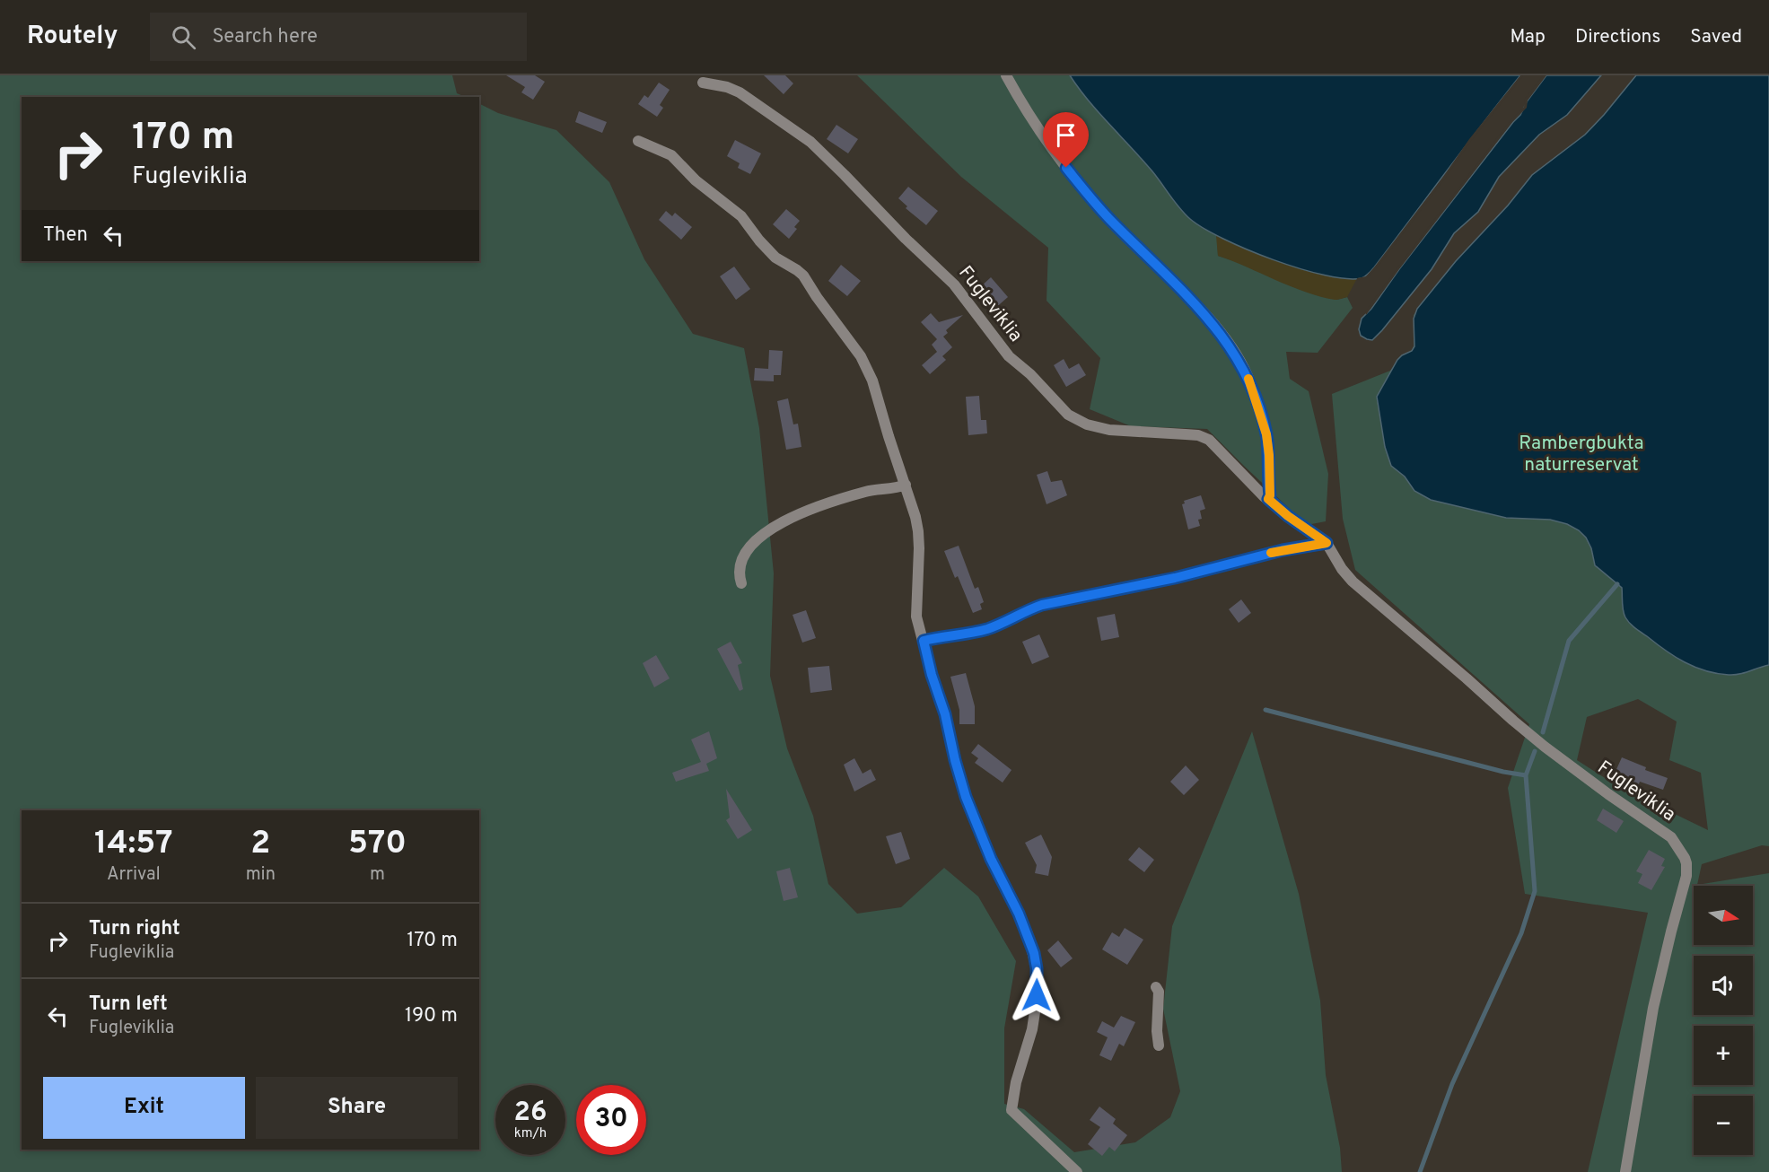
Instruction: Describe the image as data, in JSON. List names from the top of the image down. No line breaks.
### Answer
{"streets":{"street":["Fugleviklia"]},"parks":["Rambergbukta naturreservat"],"north":"right","page":{"header":"Routely","search":"Search here","nav":["Map","Directions","Saved"],"turn":["170 m","Fugleviklia"],"then":"Then","eta":["14:57","Arrival","2","min","570","m"],"map_buttons":["+","−"],"list":[{"name":"Turn right","note":"Fugleviklia","value":"170 m"},{"name":"Turn left","note":"Fugleviklia","value":"190 m"}],"buttons":["Exit","Share"],"speed":"26 km/h","limit":"30"}}
